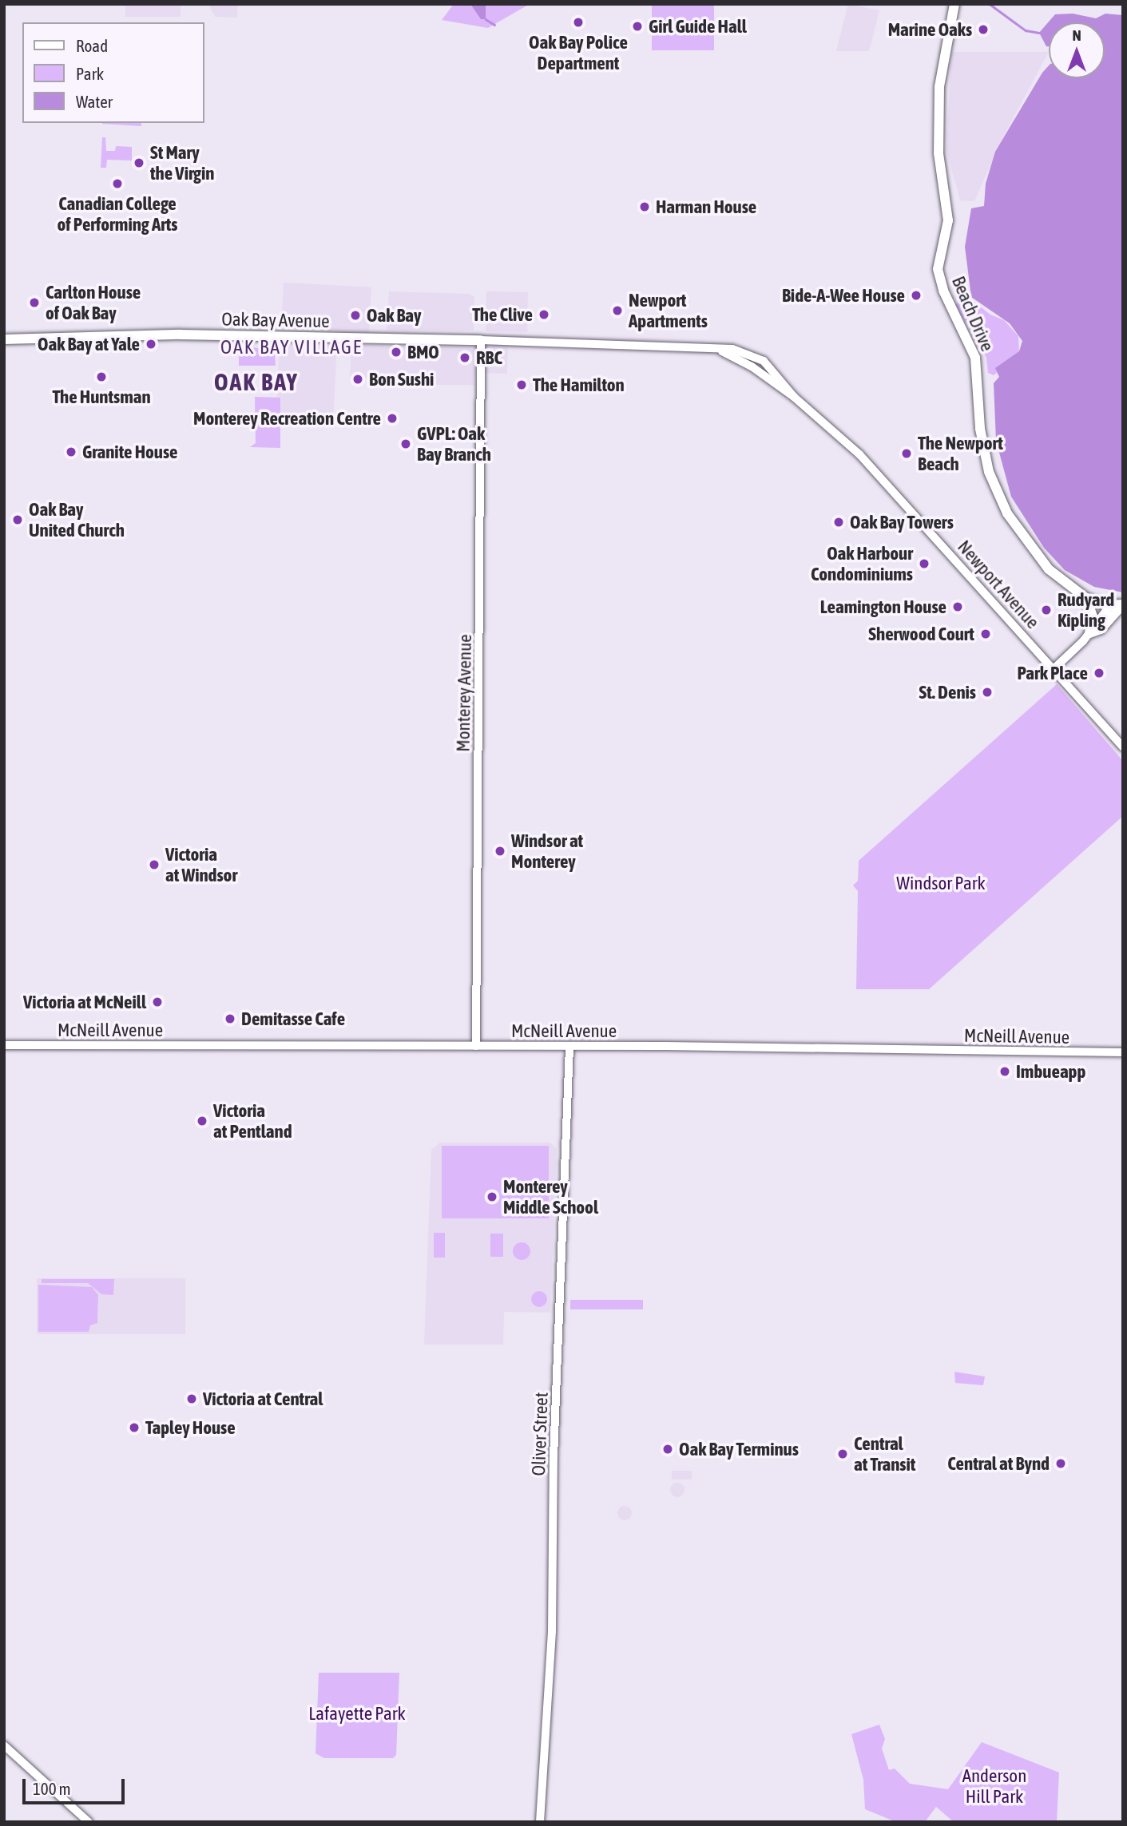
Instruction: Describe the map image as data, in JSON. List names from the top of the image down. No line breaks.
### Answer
{"streets":{"main road":["Beach Drive","Oak Bay Avenue"],"street":["Newport Avenue","Monterey Avenue","McNeill Avenue","Oliver Street"]},"crossings":[["Oak Bay Avenue","Newport Avenue"],["Oak Bay Avenue","Monterey Avenue"],["Monterey Avenue","McNeill Avenue"],["McNeill Avenue","Oliver Street"]],"districts":["OAK BAY VILLAGE","OAK BAY"],"parks":["Windsor Park","Lafayette Park","Anderson Hill Park"],"places":["Oak Bay Police Department","Girl Guide Hall","Marine Oaks","St Mary the Virgin","Canadian College of Performing Arts","Harman House","Bide-A-Wee House","Carlton House of Oak Bay","Newport Apartments","The Clive","Oak Bay","Oak Bay at Yale","BMO","RBC","The Huntsman","Bon Sushi","The Hamilton","Monterey Recreation Centre","GVPL: Oak Bay Branch","Granite House","The Newport Beach","Oak Bay United Church","Oak Bay Towers","Oak Harbour Condominiums","Leamington House","Rudyard Kipling","Sherwood Court","Park Place","St. Denis","Windsor at Monterey","Victoria at Windsor","Victoria at McNeill","Demitasse Cafe","Imbueapp","Victoria at Pentland","Monterey Middle School","Victoria at Central","Tapley House","Oak Bay Terminus","Central at Transit","Central at Bynd"],"legend":["Road","Park","Water"],"scale_bar":"100 m","north":"top"}
